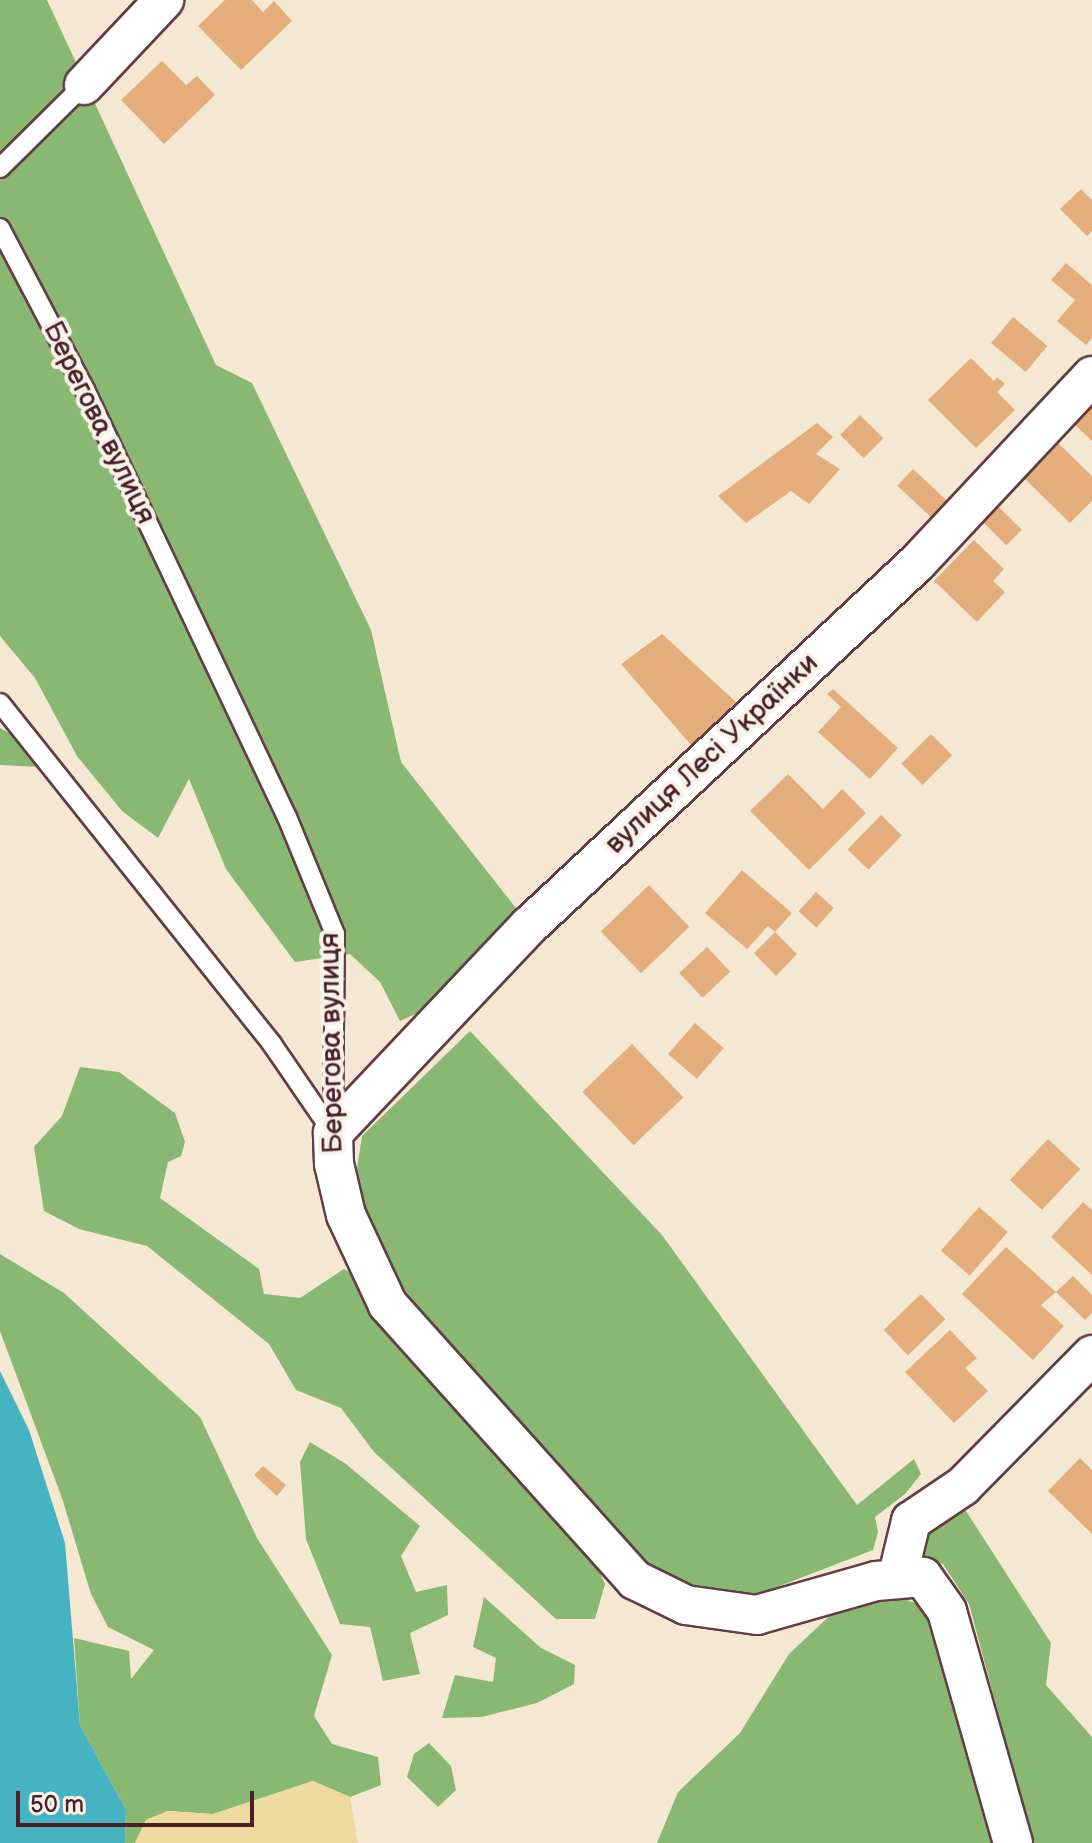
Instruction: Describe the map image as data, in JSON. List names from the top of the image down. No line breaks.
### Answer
{"streets":{"street":["Берегова вулиця","вулиця Лесі Українки"]},"crossings":[["Берегова вулиця","вулиця Лесі Українки"]],"scale_bar":"50 m"}
